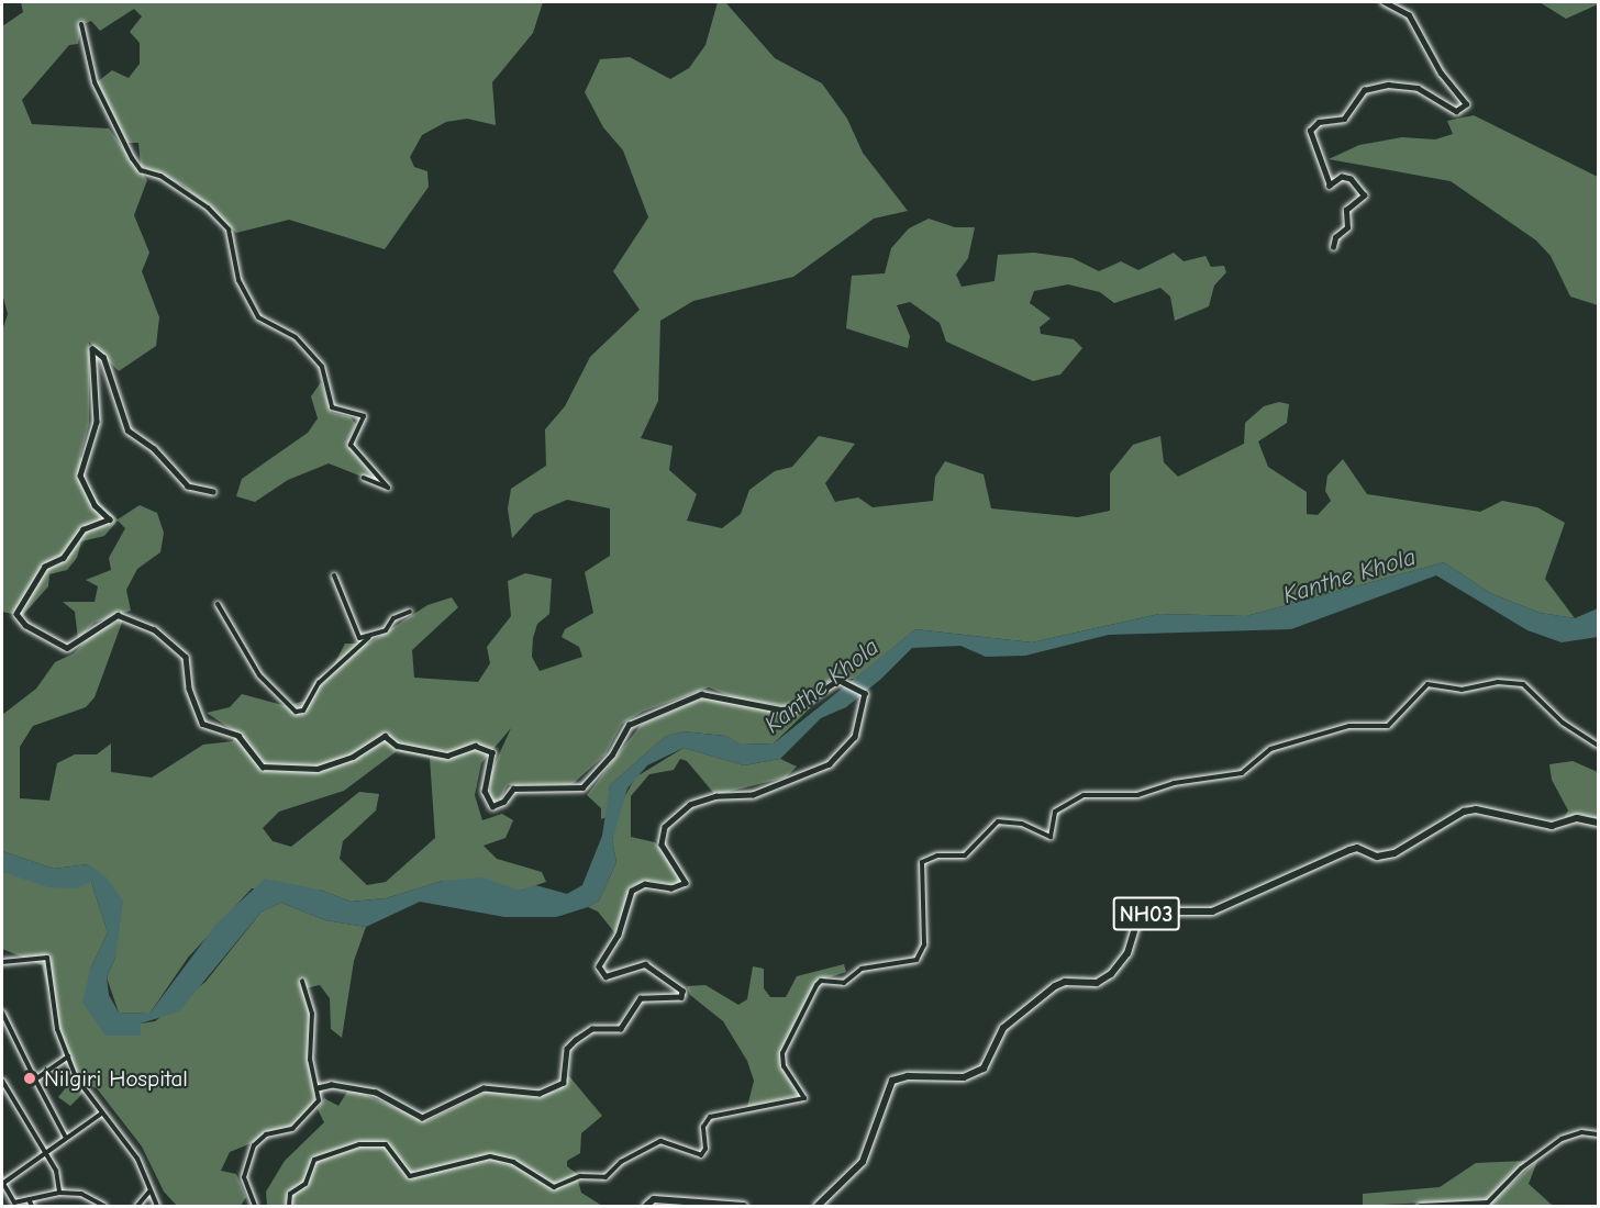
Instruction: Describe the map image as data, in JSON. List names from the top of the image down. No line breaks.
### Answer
{"streets":{"main road":["NH03"]},"water":["Kanthe Khola"],"places":["Nilgiri Hospital"]}
